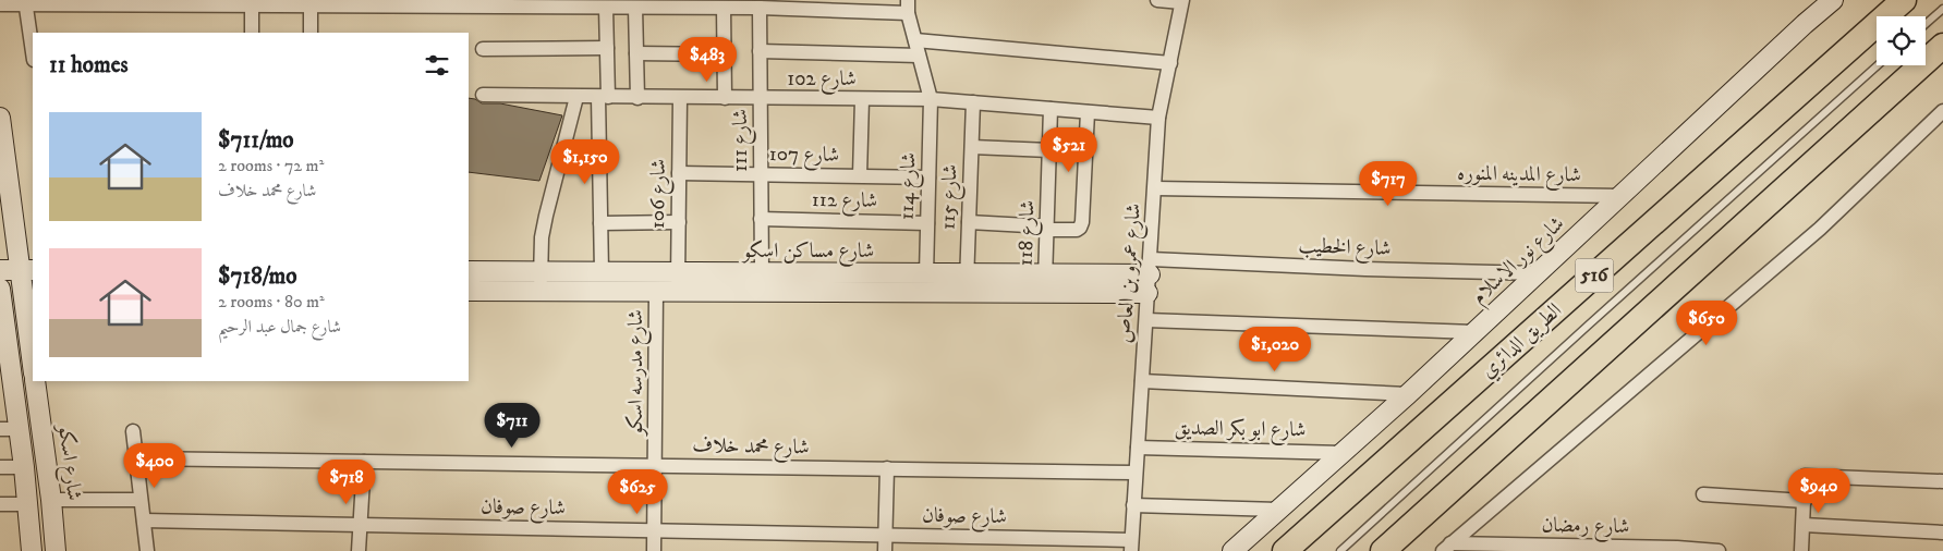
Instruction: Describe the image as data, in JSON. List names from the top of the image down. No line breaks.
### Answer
{"streets":{"highway":["516","الطريق الدائري"],"street":["شارع 102","شارع 111","شارع 107","شارع المدينه المنوره","شارع 114","شارع 106","شارع 115","شارع 112","شارع 118","شارع الخطيب","شارع مساكن اسكو","شارع نور الاسلام","شارع عمرو بن العاص","شارع مدرسه اسكو","شارع ابو بكر الصديق","شارع محمد خلاف","شارع اسكو","شارع صوفان","شارع رمضان"]},"crossings":[["شارع 102","شارع 111"],["شارع 102","شارع 114"],["شارع 102","شارع 106"],["شارع 102","شارع 115"],["شارع 102","شارع 118"],["شارع 102","شارع عمرو بن العاص"],["شارع 111","شارع 107"],["شارع 111","شارع 112"],["شارع 111","شارع مساكن اسكو"],["شارع 107","شارع 114"],["شارع 107","شارع 106"],["شارع المدينه المنوره","شارع نور الاسلام"],["شارع المدينه المنوره","شارع عمرو بن العاص"],["شارع 114","شارع 112"],["شارع 114","شارع مساكن اسكو"],["شارع 106","شارع مساكن اسكو"],["شارع 115","شارع مساكن اسكو"],["شارع 118","شارع مساكن اسكو"],["شارع الخطيب","شارع مساكن اسكو"],["شارع الخطيب","شارع نور الاسلام"],["شارع الخطيب","شارع عمرو بن العاص"],["شارع مساكن اسكو","شارع عمرو بن العاص"],["شارع مساكن اسكو","شارع مدرسه اسكو"],["شارع نور الاسلام","شارع ابو بكر الصديق"],["شارع عمرو بن العاص","شارع ابو بكر الصديق"],["شارع عمرو بن العاص","شارع محمد خلاف"],["شارع عمرو بن العاص","شارع صوفان"],["شارع مدرسه اسكو","شارع محمد خلاف"],["شارع مدرسه اسكو","شارع صوفان"]],"page":{"heading":"11 homes","price":["$483","$521","$1,150","$717","$650","$1,020","$711","$400","$718","$940","$625"],"list":[{"name":"$711/mo","note":"2 rooms · 72 m² · شارع محمد خلاف"},{"name":"$718/mo","note":"2 rooms · 80 m² · شارع جمال عبد الرحيم"}]}}
